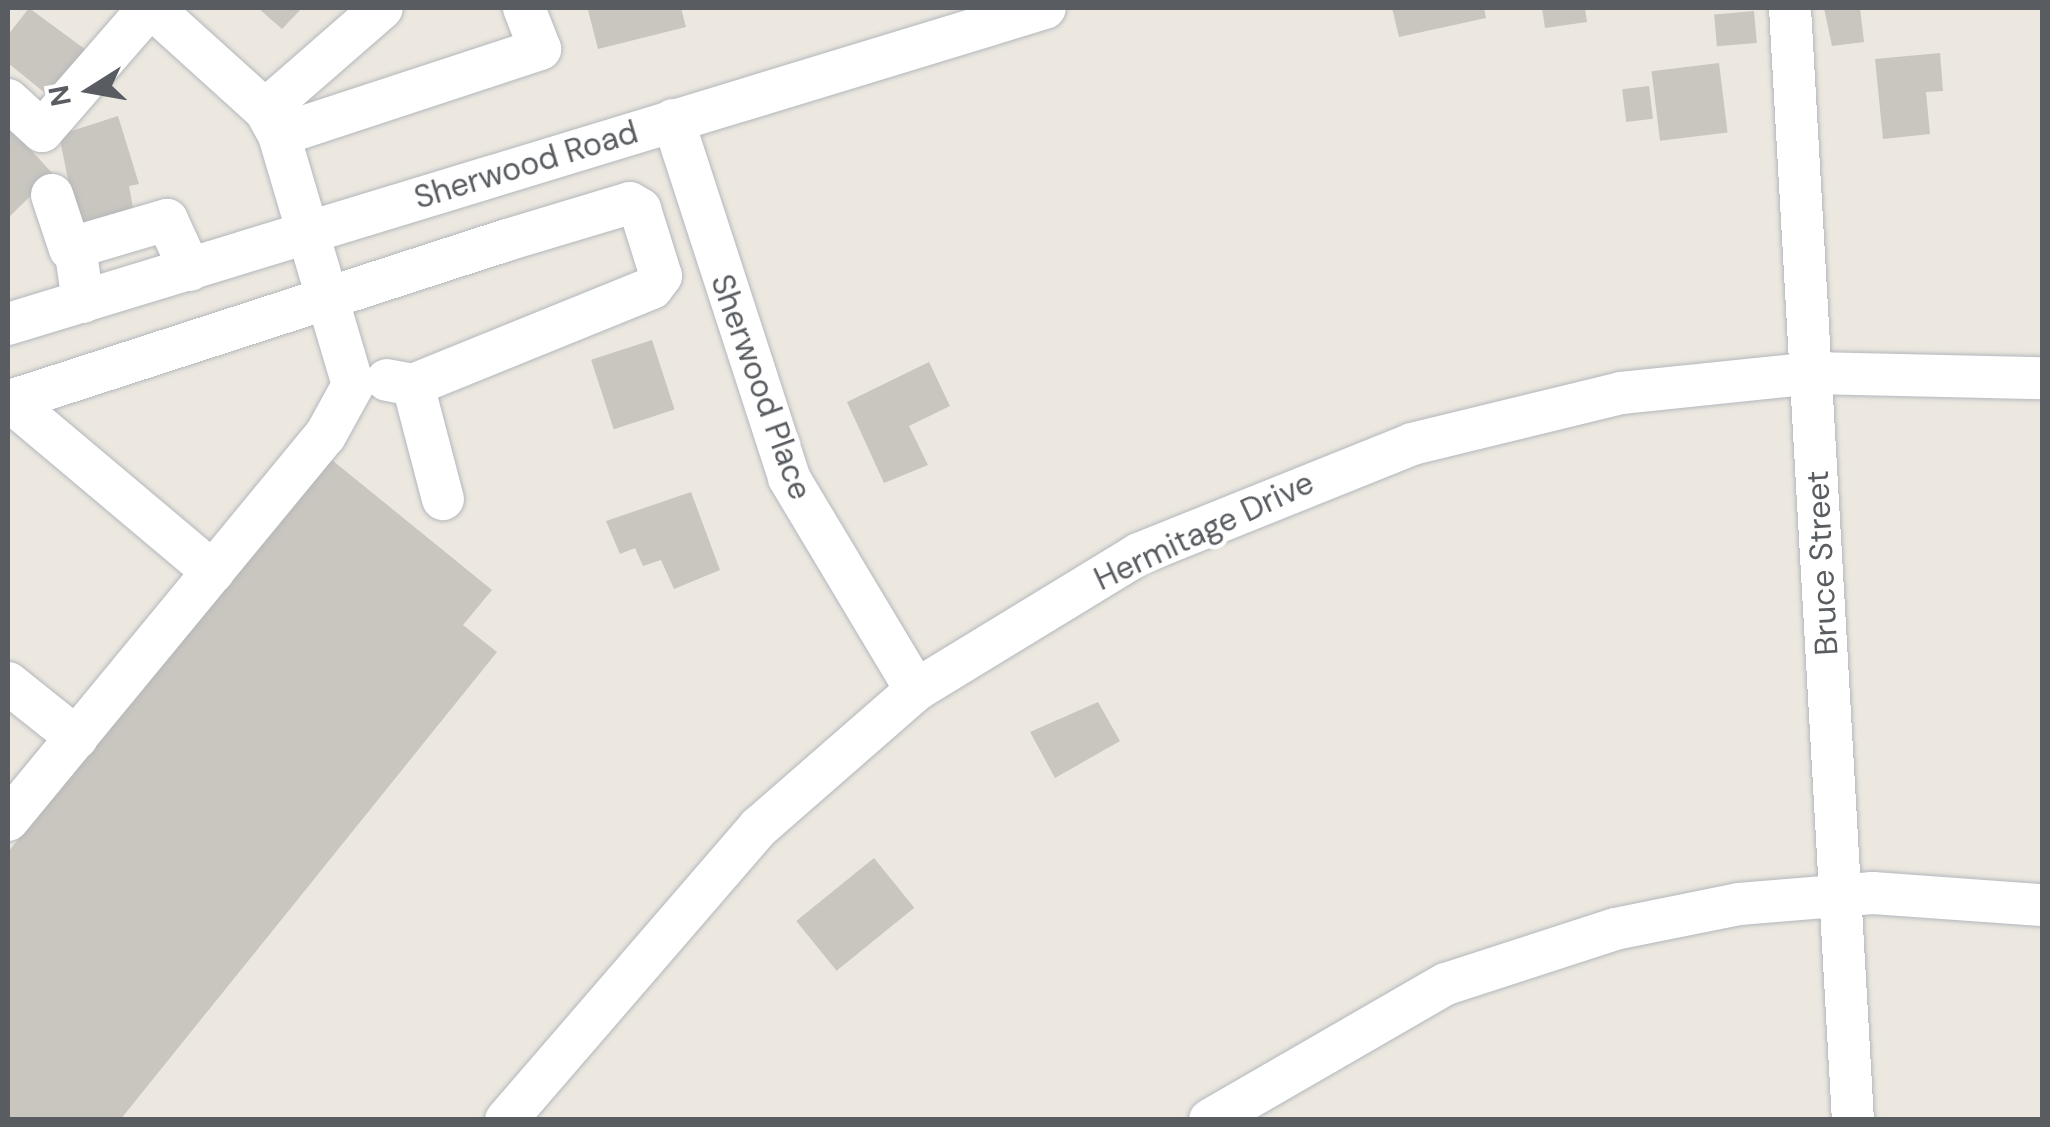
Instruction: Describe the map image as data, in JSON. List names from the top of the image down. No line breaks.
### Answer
{"streets":{"street":["Sherwood Road","Sherwood Place","Hermitage Drive","Bruce Street"]},"crossings":[["Sherwood Road","Sherwood Place"],["Sherwood Place","Hermitage Drive"],["Hermitage Drive","Bruce Street"]],"north":"left"}
